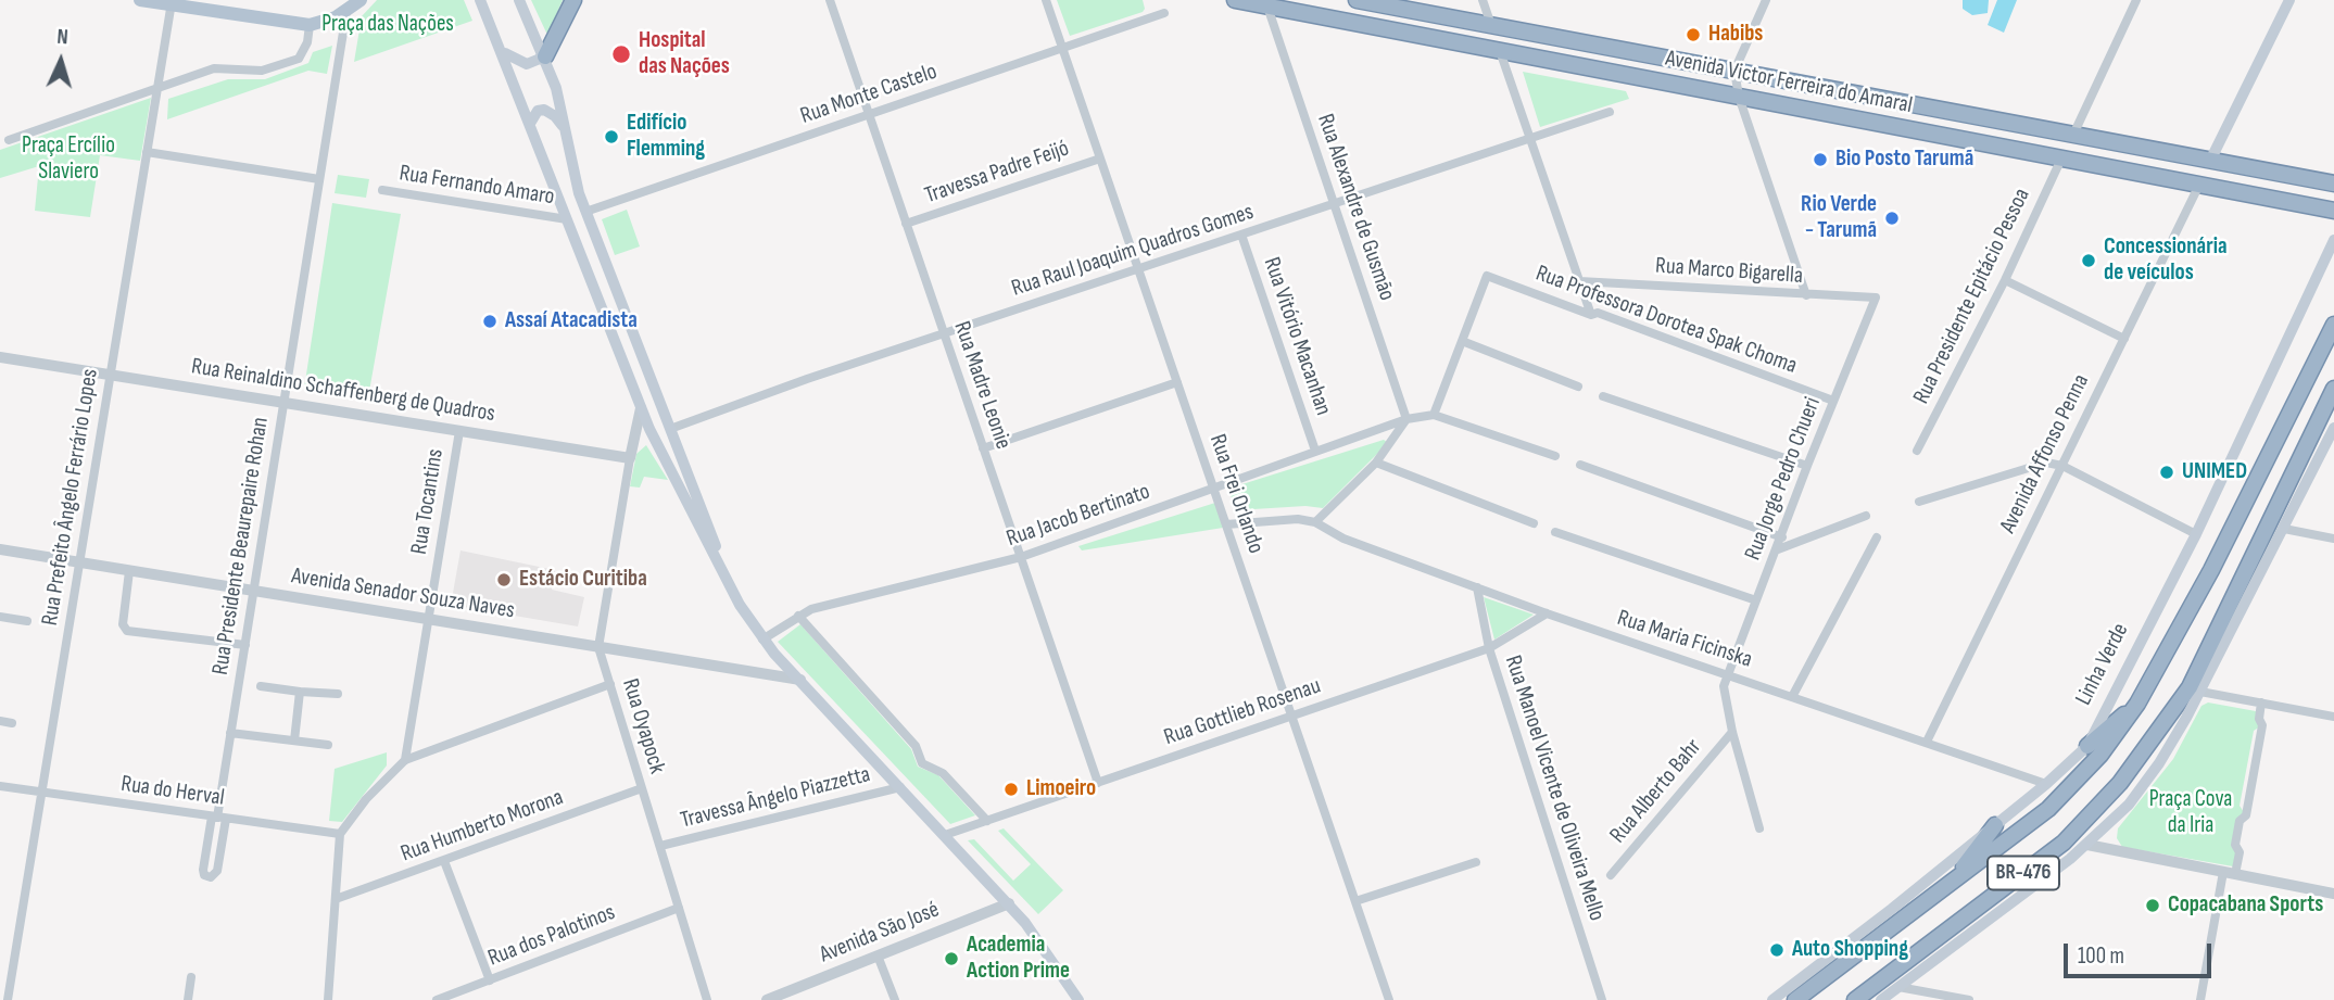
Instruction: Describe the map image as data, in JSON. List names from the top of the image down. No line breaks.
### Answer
{"streets":{"highway":["Avenida Victor Ferreira do Amaral","Linha Verde","BR-476"],"street":["Rua Monte Castelo","Travessa Padre Feijó","Rua Fernando Amaro","Rua Alexandre de Gusmão","Rua Raul Joaquim Quadros Gomes","Rua Marco Bigarella","Rua Presidente Epitácio Pessoa","Rua Professora Dorotea Spak Choma","Rua Vitório Macanhan","Rua Madre Leonie","Rua Reinaldino Schaffenberg de Quadros","Avenida Affonso Penna","Rua Jorge Pedro Chueri","Rua Frei Orlando","Rua Prefeito Ângelo Ferrário Lopes","Rua Tocantins","Rua Jacob Bertinato","Rua Presidente Beaurepaire Rohan","Avenida Senador Souza Naves","Rua Maria Ficinska","Rua Gottlieb Rosenau","Rua Oyapock","Rua Manoel Vicente de Oliveira Mello","Rua do Herval","Rua Alberto Bahr","Travessa Ângelo Piazzetta","Rua Humberto Morona","Avenida São José","Rua dos Palotinos"]},"crossings":[["Avenida Victor Ferreira do Amaral","Rua Alexandre de Gusmão"],["Avenida Victor Ferreira do Amaral","Rua Presidente Epitácio Pessoa"],["Avenida Victor Ferreira do Amaral","Avenida Affonso Penna"],["Rua Monte Castelo","Rua Madre Leonie"],["Rua Monte Castelo","Rua Frei Orlando"],["Travessa Padre Feijó","Rua Madre Leonie"],["Travessa Padre Feijó","Rua Frei Orlando"],["Rua Alexandre de Gusmão","Rua Raul Joaquim Quadros Gomes"],["Rua Alexandre de Gusmão","Rua Jacob Bertinato"],["Rua Raul Joaquim Quadros Gomes","Rua Vitório Macanhan"],["Rua Raul Joaquim Quadros Gomes","Rua Madre Leonie"],["Rua Raul Joaquim Quadros Gomes","Rua Frei Orlando"],["Rua Marco Bigarella","Rua Jorge Pedro Chueri"],["Rua Professora Dorotea Spak Choma","Rua Jorge Pedro Chueri"],["Rua Vitório Macanhan","Rua Jacob Bertinato"],["Rua Madre Leonie","Rua Jacob Bertinato"],["Rua Madre Leonie","Rua Gottlieb Rosenau"],["Rua Reinaldino Schaffenberg de Quadros","Rua Prefeito Ângelo Ferrário Lopes"],["Rua Reinaldino Schaffenberg de Quadros","Rua Tocantins"],["Rua Reinaldino Schaffenberg de Quadros","Rua Presidente Beaurepaire Rohan"],["Rua Reinaldino Schaffenberg de Quadros","Rua Oyapock"],["Avenida Affonso Penna","Rua Maria Ficinska"],["Rua Jorge Pedro Chueri","Rua Maria Ficinska"],["Rua Frei Orlando","Rua Jacob Bertinato"],["Rua Frei Orlando","Rua Gottlieb Rosenau"],["Rua Prefeito Ângelo Ferrário Lopes","Avenida Senador Souza Naves"],["Rua Prefeito Ângelo Ferrário Lopes","Rua do Herval"],["Rua Tocantins","Avenida Senador Souza Naves"],["Rua Presidente Beaurepaire Rohan","Avenida Senador Souza Naves"],["Rua Presidente Beaurepaire Rohan","Rua do Herval"],["Avenida Senador Souza Naves","Rua Oyapock"],["Rua Maria Ficinska","Linha Verde"],["Rua Maria Ficinska","Rua Gottlieb Rosenau"],["Rua Maria Ficinska","Rua Manoel Vicente de Oliveira Mello"],["Rua Gottlieb Rosenau","Rua Manoel Vicente de Oliveira Mello"],["Rua Oyapock","Travessa Ângelo Piazzetta"],["Rua Oyapock","Rua Humberto Morona"],["Rua Oyapock","Rua dos Palotinos"]],"parks":["Praça das Nações","Praça Ercílio Slaviero","Praça Cova da Iria"],"places":["Habibs","Hospital das Nações","Edifício Flemming","Bio Posto Tarumã","Rio Verde - Tarumã","Concessionária de veículos","Assaí Atacadista","UNIMED","Estácio Curitiba","Limoeiro","Copacabana Sports","Auto Shopping","Academia Action Prime"],"scale_bar":"100 m","north":"top"}
